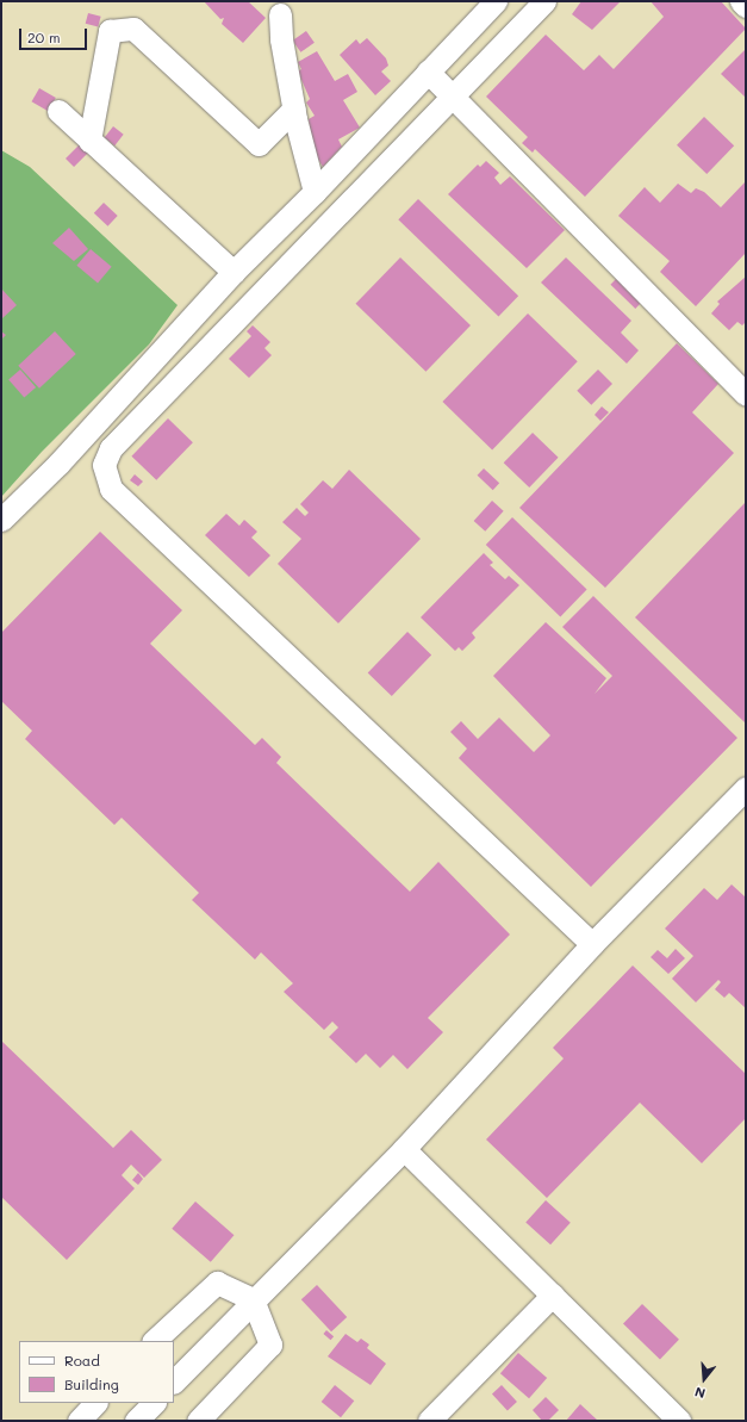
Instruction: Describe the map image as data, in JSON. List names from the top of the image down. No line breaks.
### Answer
{"legend":["Road","Building"],"scale_bar":"20 m","north":"bottom"}
